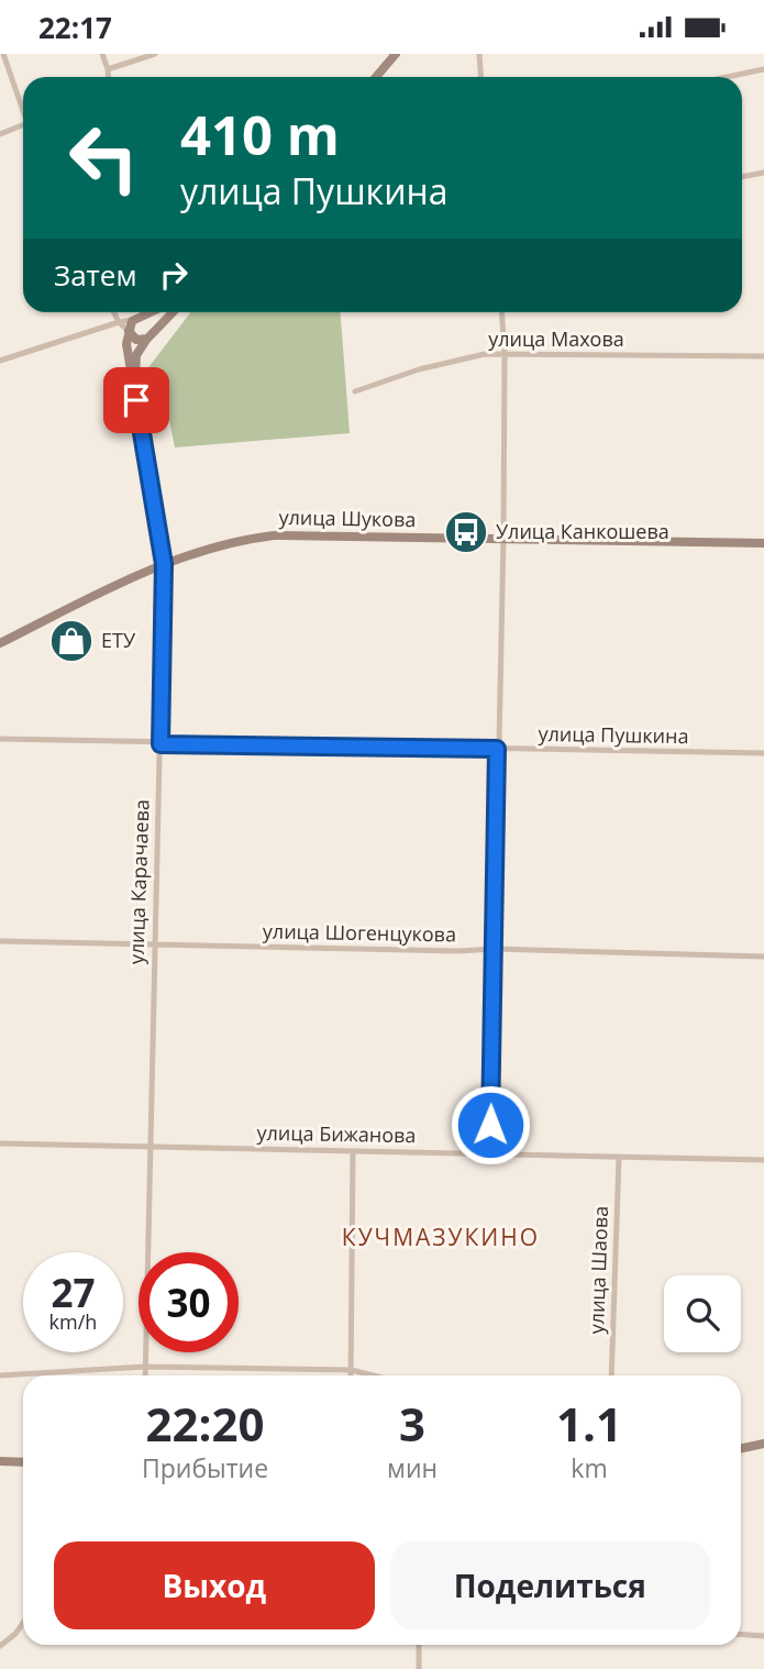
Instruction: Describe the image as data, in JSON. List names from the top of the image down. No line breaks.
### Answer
{"streets":{"main road":["улица Шукова","улица Карачаева"],"street":["улица Махова","улица Пушкина","улица Шогенцукова","улица Бижанова","улица Шаова"]},"crossings":[["улица Шукова","улица Карачаева"],["улица Пушкина","улица Карачаева"],["улица Карачаева","улица Шогенцукова"],["улица Карачаева","улица Бижанова"],["улица Бижанова","улица Шаова"]],"districts":["КУЧМАЗУКИНО"],"places":{"bus stop":["Улица Канкошева"],"shop":["ЕТУ"]},"page":{"status":"22:17","turn":["410 m","улица Пушкина"],"then":"Затем","speed":"27 km/h","limit":"30","eta":["22:20","Прибытие","3","мин","1.1","km"],"buttons":["Выход","Поделиться"]}}
